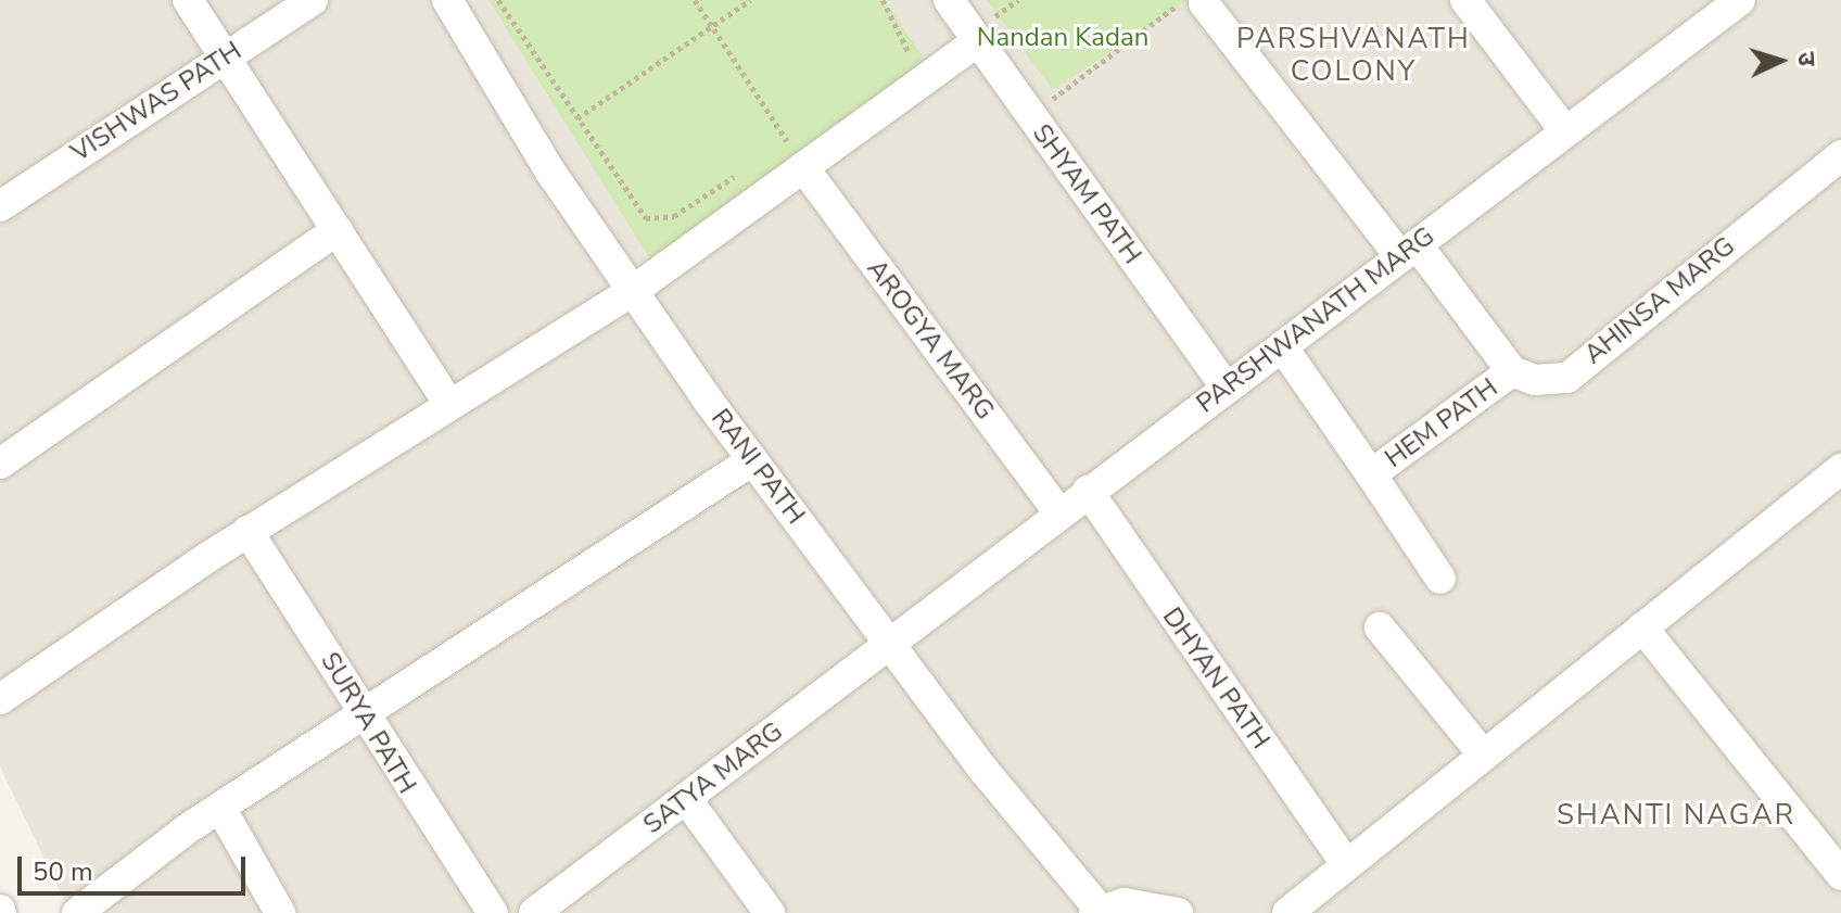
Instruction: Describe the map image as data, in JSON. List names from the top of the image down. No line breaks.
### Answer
{"streets":{"street":["VISHWAS PATH","SHYAM PATH","AHINSA MARG","PARSHWANATH MARG","AROGYA MARG","HEM PATH","RANI PATH","DHYAN PATH","SURYA PATH","SATYA MARG"]},"crossings":[["SHYAM PATH","PARSHWANATH MARG"],["AHINSA MARG","HEM PATH"],["PARSHWANATH MARG","AROGYA MARG"],["PARSHWANATH MARG","HEM PATH"],["PARSHWANATH MARG","RANI PATH"],["PARSHWANATH MARG","DHYAN PATH"],["PARSHWANATH MARG","SATYA MARG"],["RANI PATH","SATYA MARG"]],"districts":["PARSHVANATH COLONY","SHANTI NAGAR"],"parks":["Nandan Kadan"],"scale_bar":"50 m","north":"right"}
